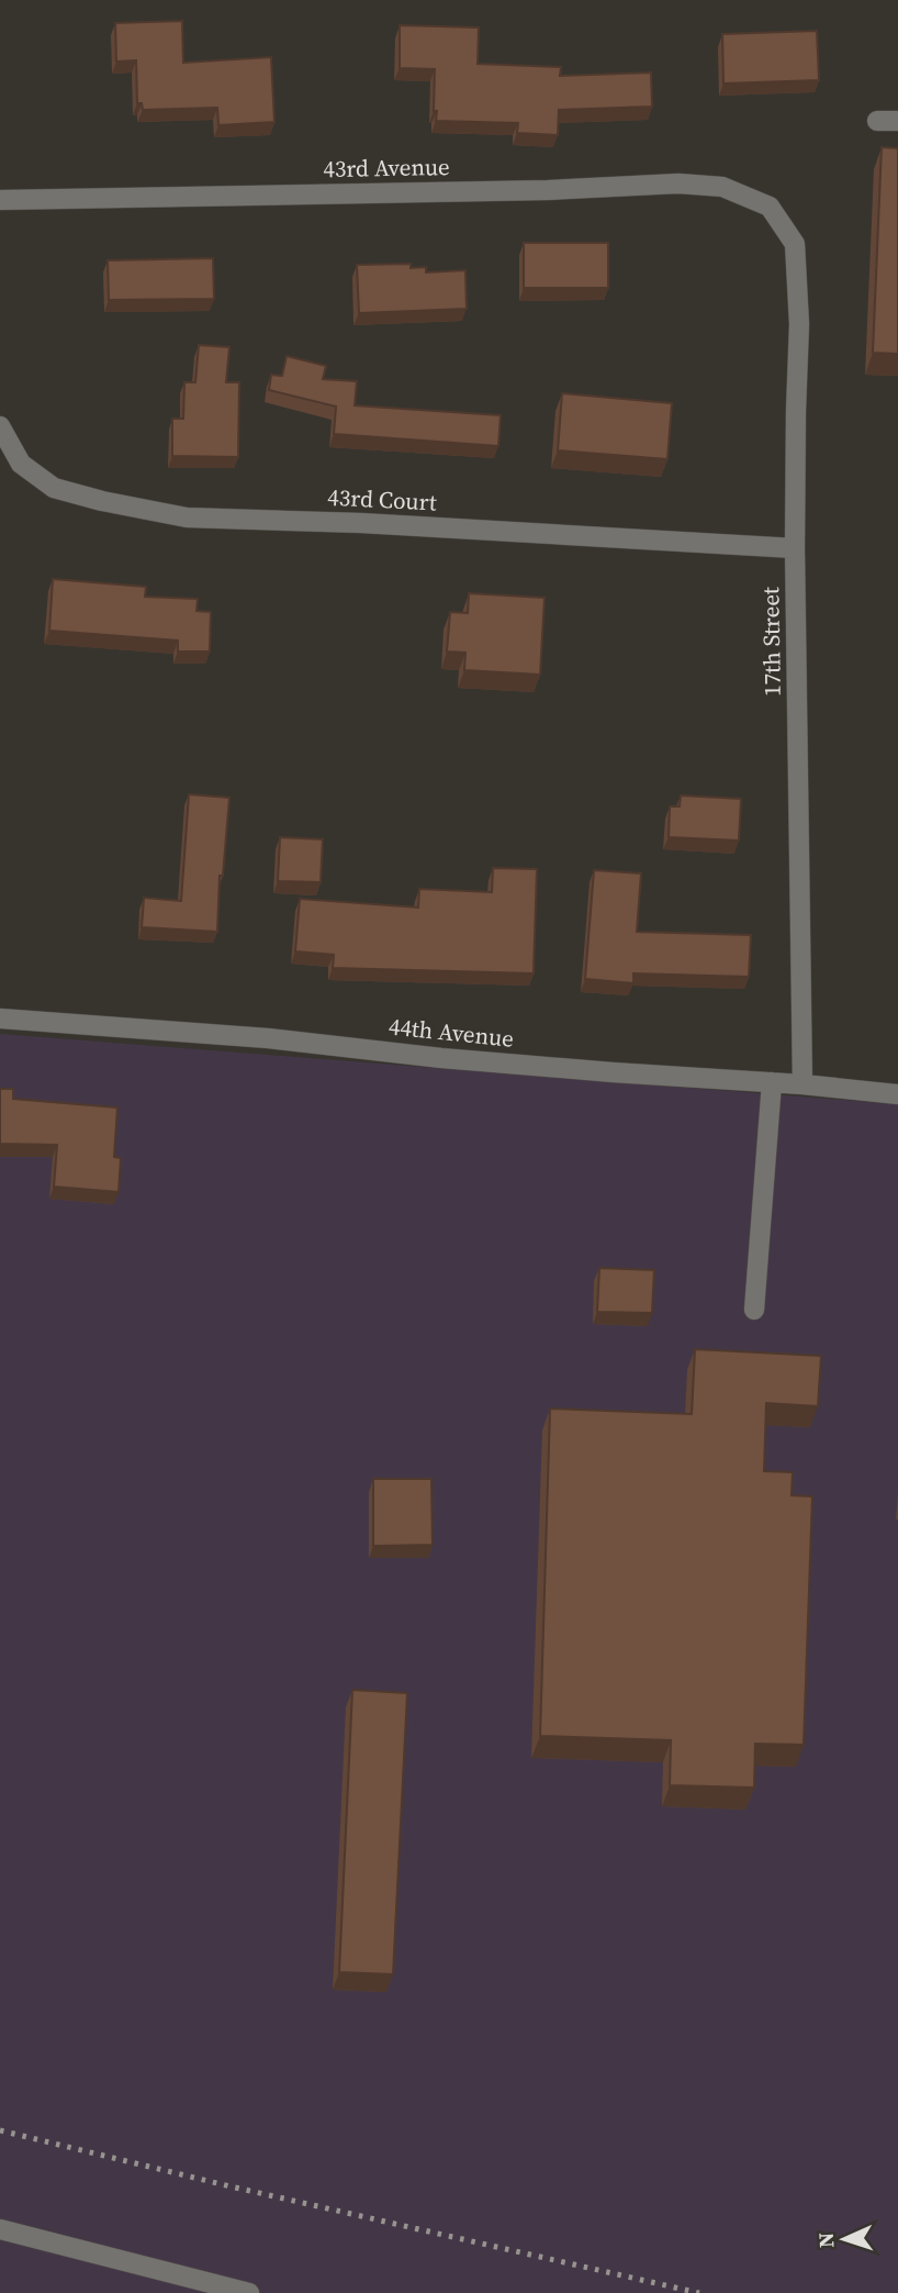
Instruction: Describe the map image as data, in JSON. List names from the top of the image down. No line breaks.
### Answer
{"streets":{"street":["43rd Avenue","43rd Court","17th Street","44th Avenue"]},"crossings":[["43rd Avenue","17th Street"],["43rd Court","17th Street"],["17th Street","44th Avenue"]],"north":"left"}
